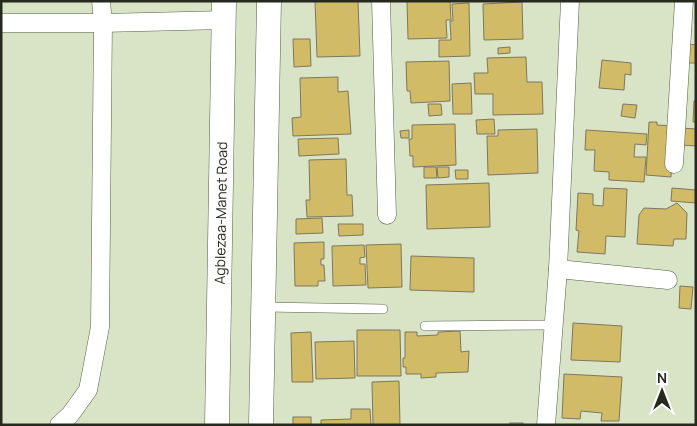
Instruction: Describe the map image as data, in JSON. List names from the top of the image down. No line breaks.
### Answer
{"streets":{"main road":["Agblezaa-Manet Road"]},"north":"top"}
